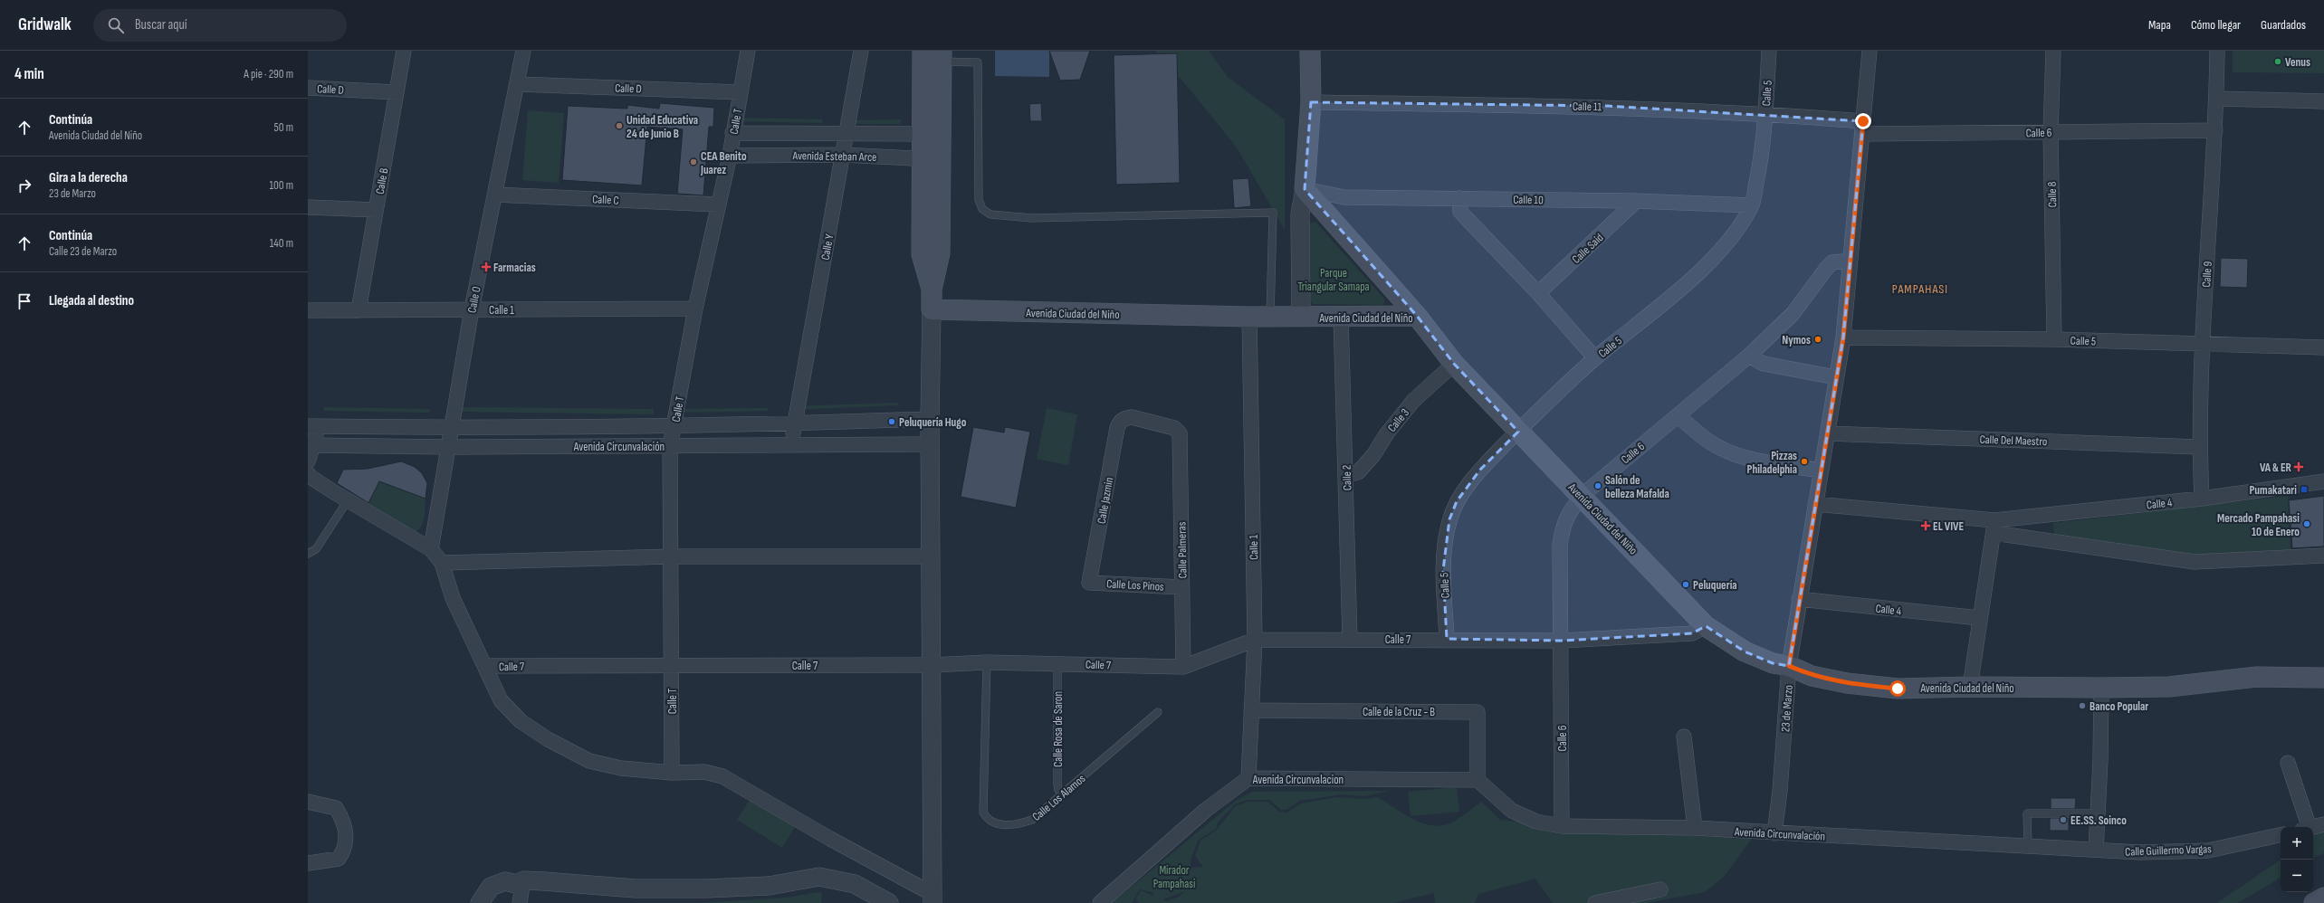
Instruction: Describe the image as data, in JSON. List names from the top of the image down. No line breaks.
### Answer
{"streets":{"main road":["Avenida Ciudad del Niño"],"street":["Calle D","Calle 5","Calle 11","Calle T","Calle 6","Avenida Esteban Arce","Calle B","Calle 8","Calle C","Calle 10","Calle Y","Calle Said","Calle 9","Calle O","Calle 1","Calle 3","Calle Del Maestro","Avenida Circunvalación","Calle 2","Calle Jazmin","Calle 4","Calle Palmeras","Calle Los Pinos","Calle 7","23 de Marzo","Calle de la Cruz - B","Avenida Circunvalacion","Calle Guillermo Vargas"],"lane":["Calle Rosa de Saron","Calle Los Alamos"]},"crossings":[["Calle D","Calle T"],["Calle D","Calle B"],["Calle D","Calle O"],["Calle 5","Calle 11"],["Calle 5","Calle 8"],["Calle 5","Calle 10"],["Calle 5","Calle 9"],["Calle 5","Avenida Ciudad del Niño"],["Calle 5","Calle 7"],["Calle 5","23 de Marzo"],["Calle 11","Calle 6"],["Calle 11","23 de Marzo"],["Calle T","Avenida Esteban Arce"],["Calle T","Calle C"],["Calle T","Calle 1"],["Calle T","Avenida Circunvalación"],["Calle T","Calle 7"],["Calle 6","Calle 8"],["Calle 6","Calle 9"],["Calle 6","Avenida Ciudad del Niño"],["Calle 6","Avenida Circunvalación"],["Calle 6","Calle 7"],["Calle 6","23 de Marzo"],["Avenida Esteban Arce","Calle Y"],["Calle B","Calle 1"],["Calle C","Calle O"],["Calle 10","Calle Said"],["Calle Y","Avenida Circunvalación"],["Calle 9","Calle Del Maestro"],["Calle 9","Calle 4"],["Calle O","Calle 1"],["Calle O","Avenida Circunvalación"],["Calle 1","Avenida Ciudad del Niño"],["Calle 1","Calle 7"],["Calle 1","Calle de la Cruz - B"],["Calle 1","Avenida Circunvalacion"],["Avenida Ciudad del Niño","Calle 3"],["Avenida Ciudad del Niño","Calle 2"],["Avenida Ciudad del Niño","Calle 7"],["Avenida Ciudad del Niño","23 de Marzo"],["Calle 3","Calle 2"],["Calle Del Maestro","23 de Marzo"],["Avenida Circunvalación","23 de Marzo"],["Avenida Circunvalación","Calle de la Cruz - B"],["Avenida Circunvalación","Avenida Circunvalacion"],["Avenida Circunvalación","Calle Guillermo Vargas"],["Calle 2","Calle 7"],["Calle Jazmin","Calle Palmeras"],["Calle Jazmin","Calle Los Pinos"],["Calle 4","23 de Marzo"],["Calle Palmeras","Calle Los Pinos"],["Calle Palmeras","Calle 7"],["Calle 7","Calle Rosa de Saron"],["Calle 7","Calle Los Alamos"],["Calle de la Cruz - B","Avenida Circunvalacion"],["Calle Rosa de Saron","Calle Los Alamos"]],"districts":["PAMPAHASI"],"parks":["Parque Triangular Samapa","Mirador Pampahasi"],"places":{"other":["Venus","Unidad Educativa 24 de Junio B","CEA Benito Juarez","Nymos","Peluquería Hugo","Pizzas Philadelphia","Salón de belleza Mafalda","Mercado Pampahasi 10 de Enero","Peluquería","Banco Popular","EE.SS. Soinco"],"health":["Farmacias","VA & ER","EL VIVE"],"transit":["Pumakatari"]},"page":{"header":"Gridwalk","search":"Buscar aquí","nav":["Mapa","Cómo llegar","Guardados"],"heading":["4 min","A pie · 290 m"],"list":[["Continúa","Avenida Ciudad del Niño","50 m"],["Gira a la derecha","23 de Marzo","100 m"],["Continúa","Calle 23 de Marzo","140 m"],"Llegada al destino"],"map_buttons":["+","−"]}}
